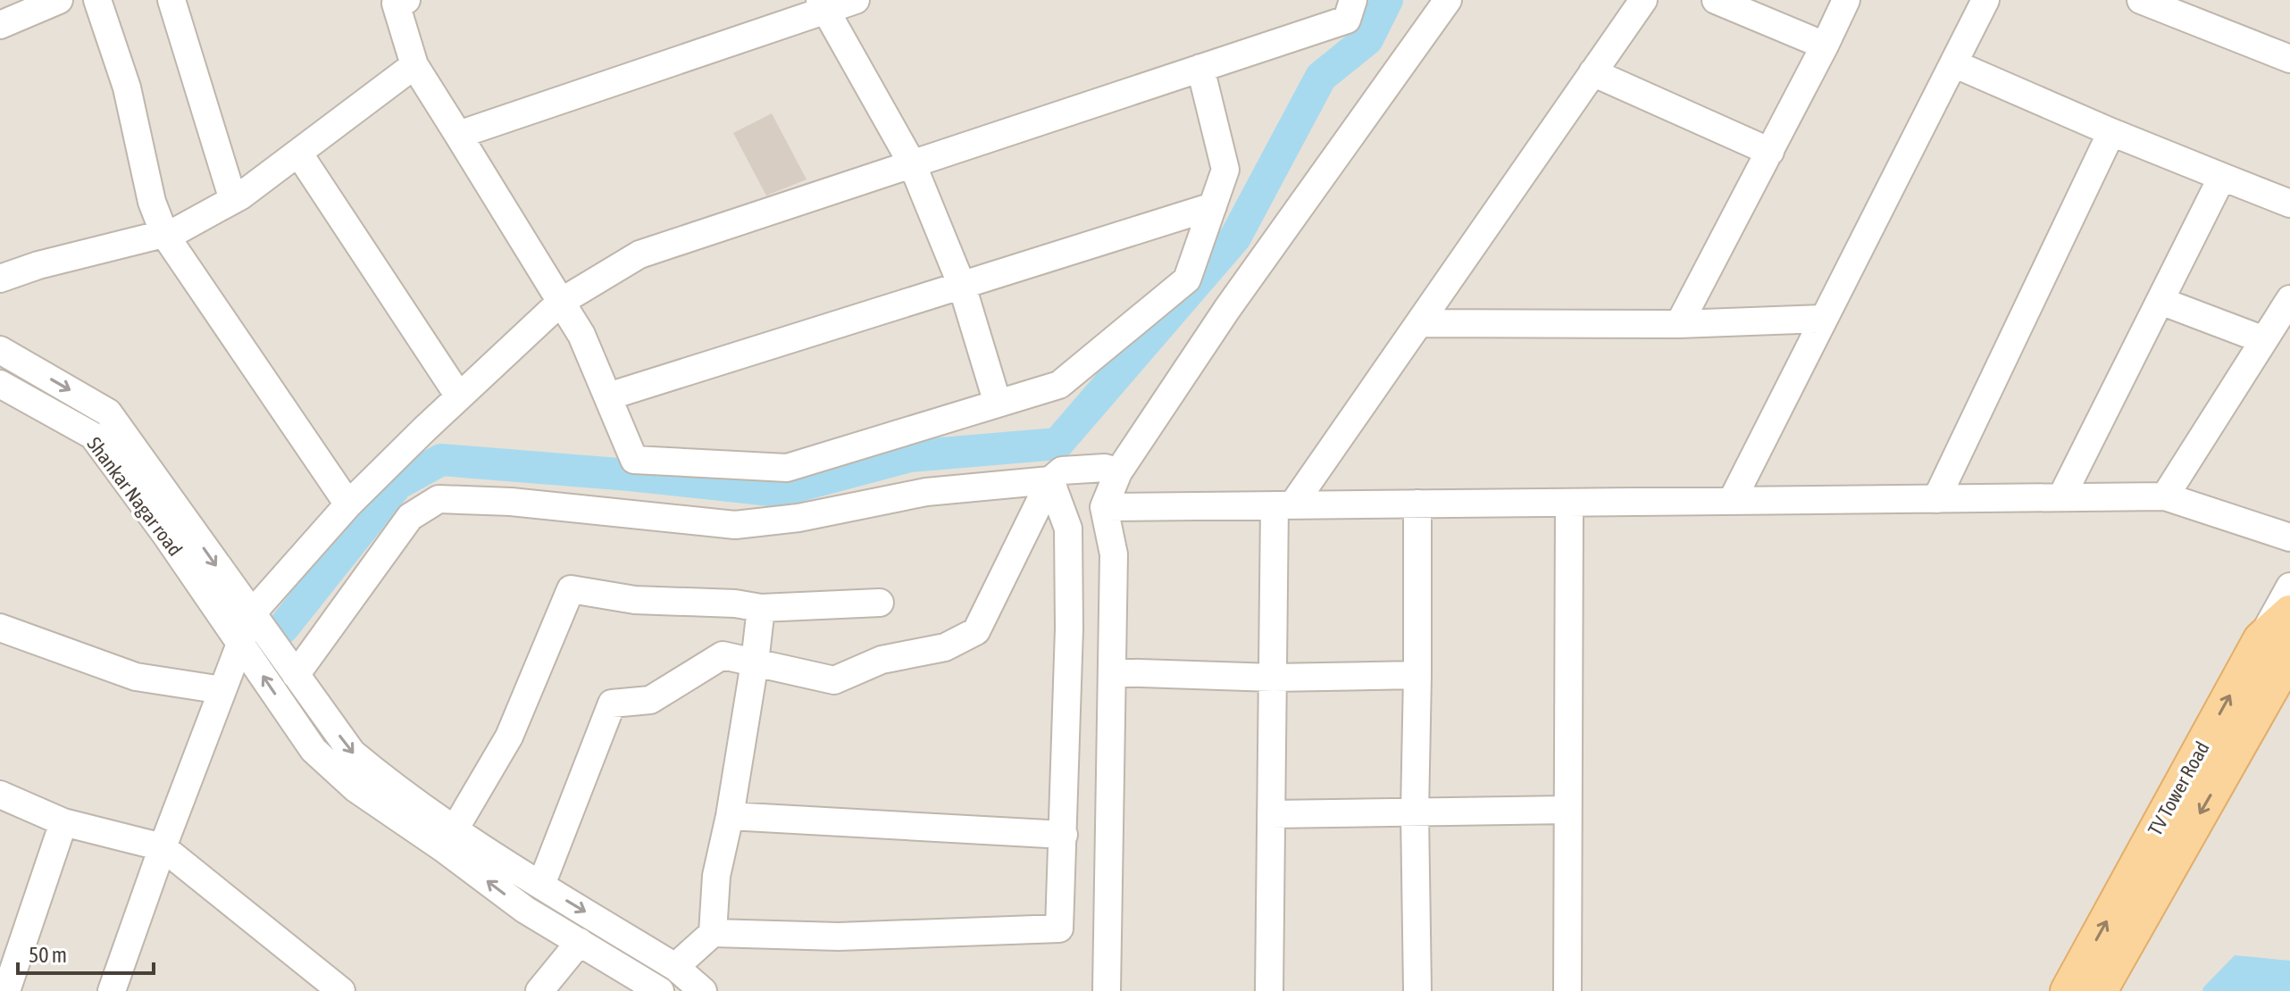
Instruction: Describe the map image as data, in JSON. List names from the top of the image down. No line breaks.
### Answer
{"streets":{"main road":["TV Tower Road"],"street":["Shankar Nagar road"]},"scale_bar":"50 m"}
